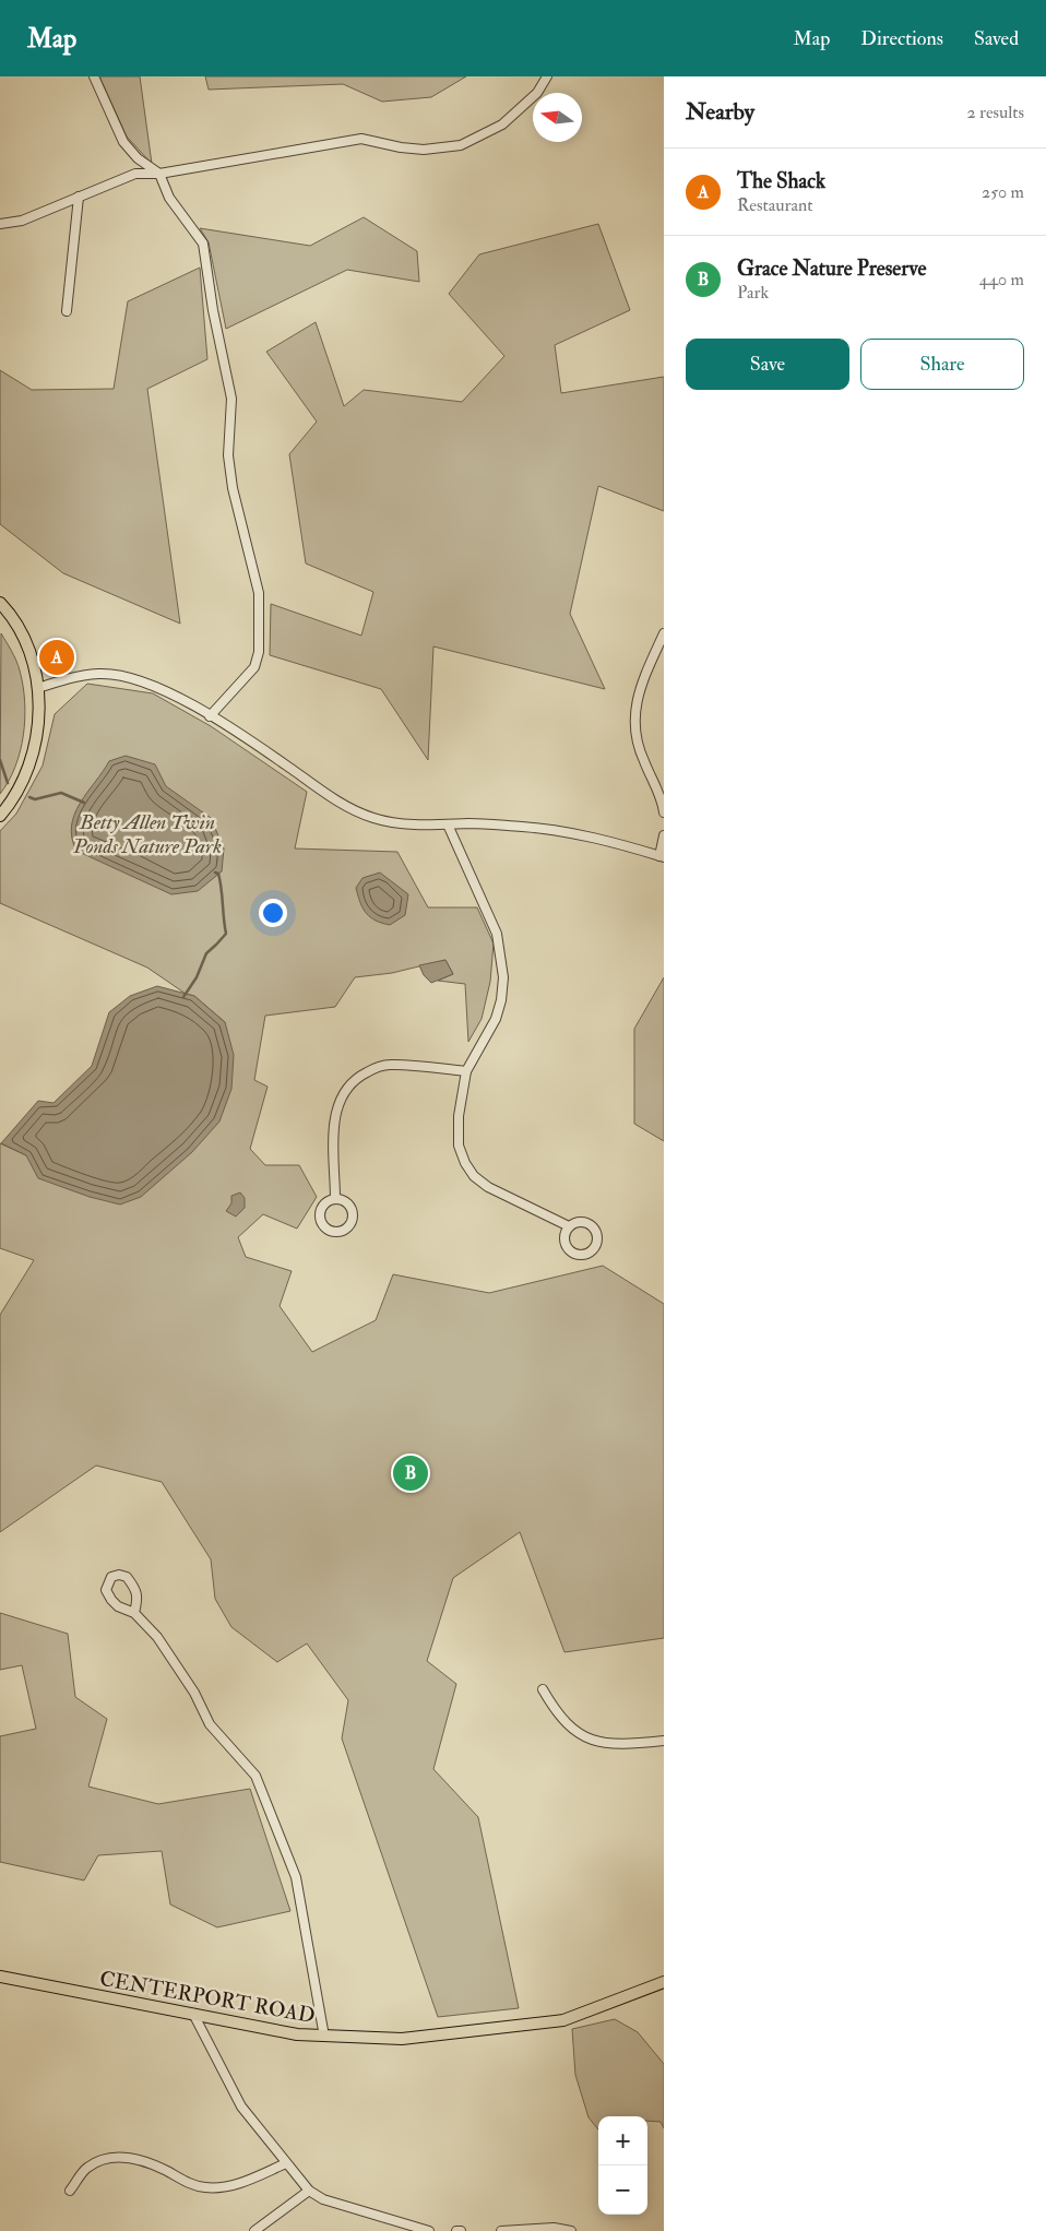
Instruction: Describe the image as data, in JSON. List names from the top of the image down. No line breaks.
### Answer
{"streets":{"main road":["CENTERPORT ROAD"]},"parks":["Betty Allen Twin Ponds Nature Park"],"north":"left","page":{"header":"Map","nav":["Map","Directions","Saved"],"heading":["Nearby","2 results"],"list":[{"mark":"A","name":"The Shack","note":"Restaurant","value":"250 m"},{"mark":"B","name":"Grace Nature Preserve","note":"Park","value":"440 m"}],"buttons":["Save","Share"],"pins":["A","B"],"map_buttons":["+","−"]}}
